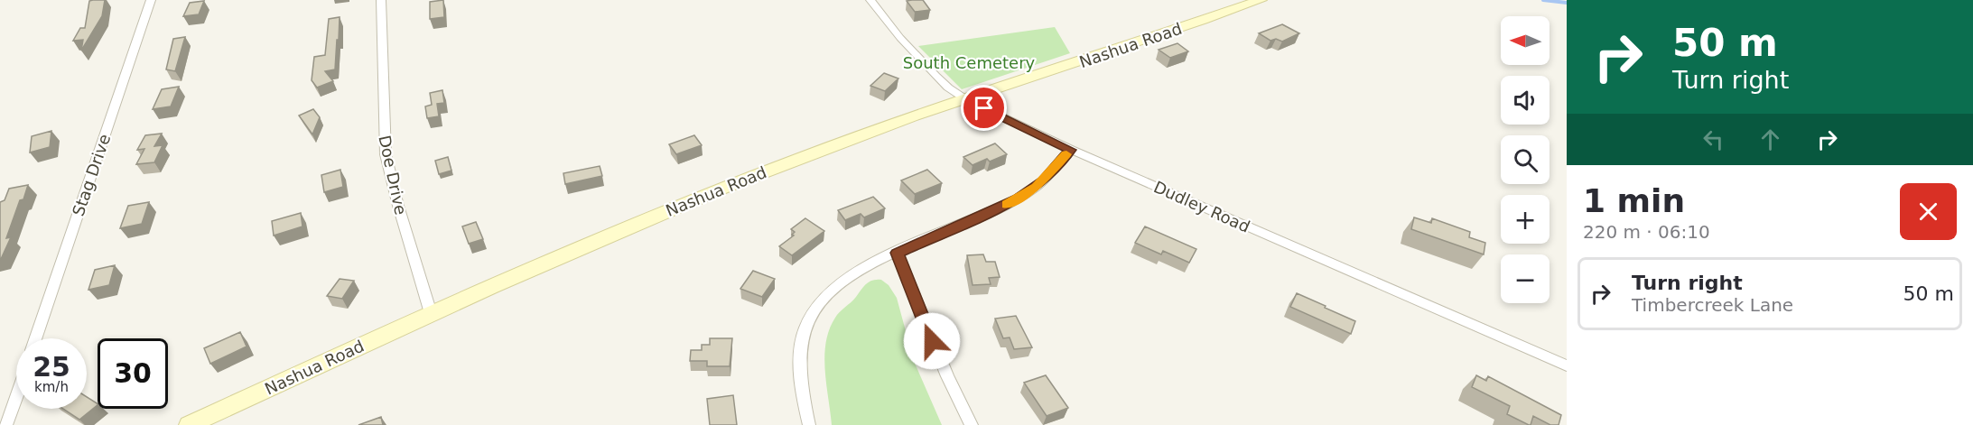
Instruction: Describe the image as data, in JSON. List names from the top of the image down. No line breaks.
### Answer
{"streets":{"main road":["Nashua Road"],"street":["Stag Drive","Doe Drive","Dudley Road"]},"crossings":[["Nashua Road","Doe Drive"],["Nashua Road","Dudley Road"]],"parks":["South Cemetery"],"north":"left","page":{"turn":["50 m","Turn right"],"map_buttons":["+","−"],"heading":["1 min","220 m · 06:10"],"list":[{"name":"Turn right","note":"Timbercreek Lane","value":"50 m"}],"speed":"25 km/h","limit":"30"}}
